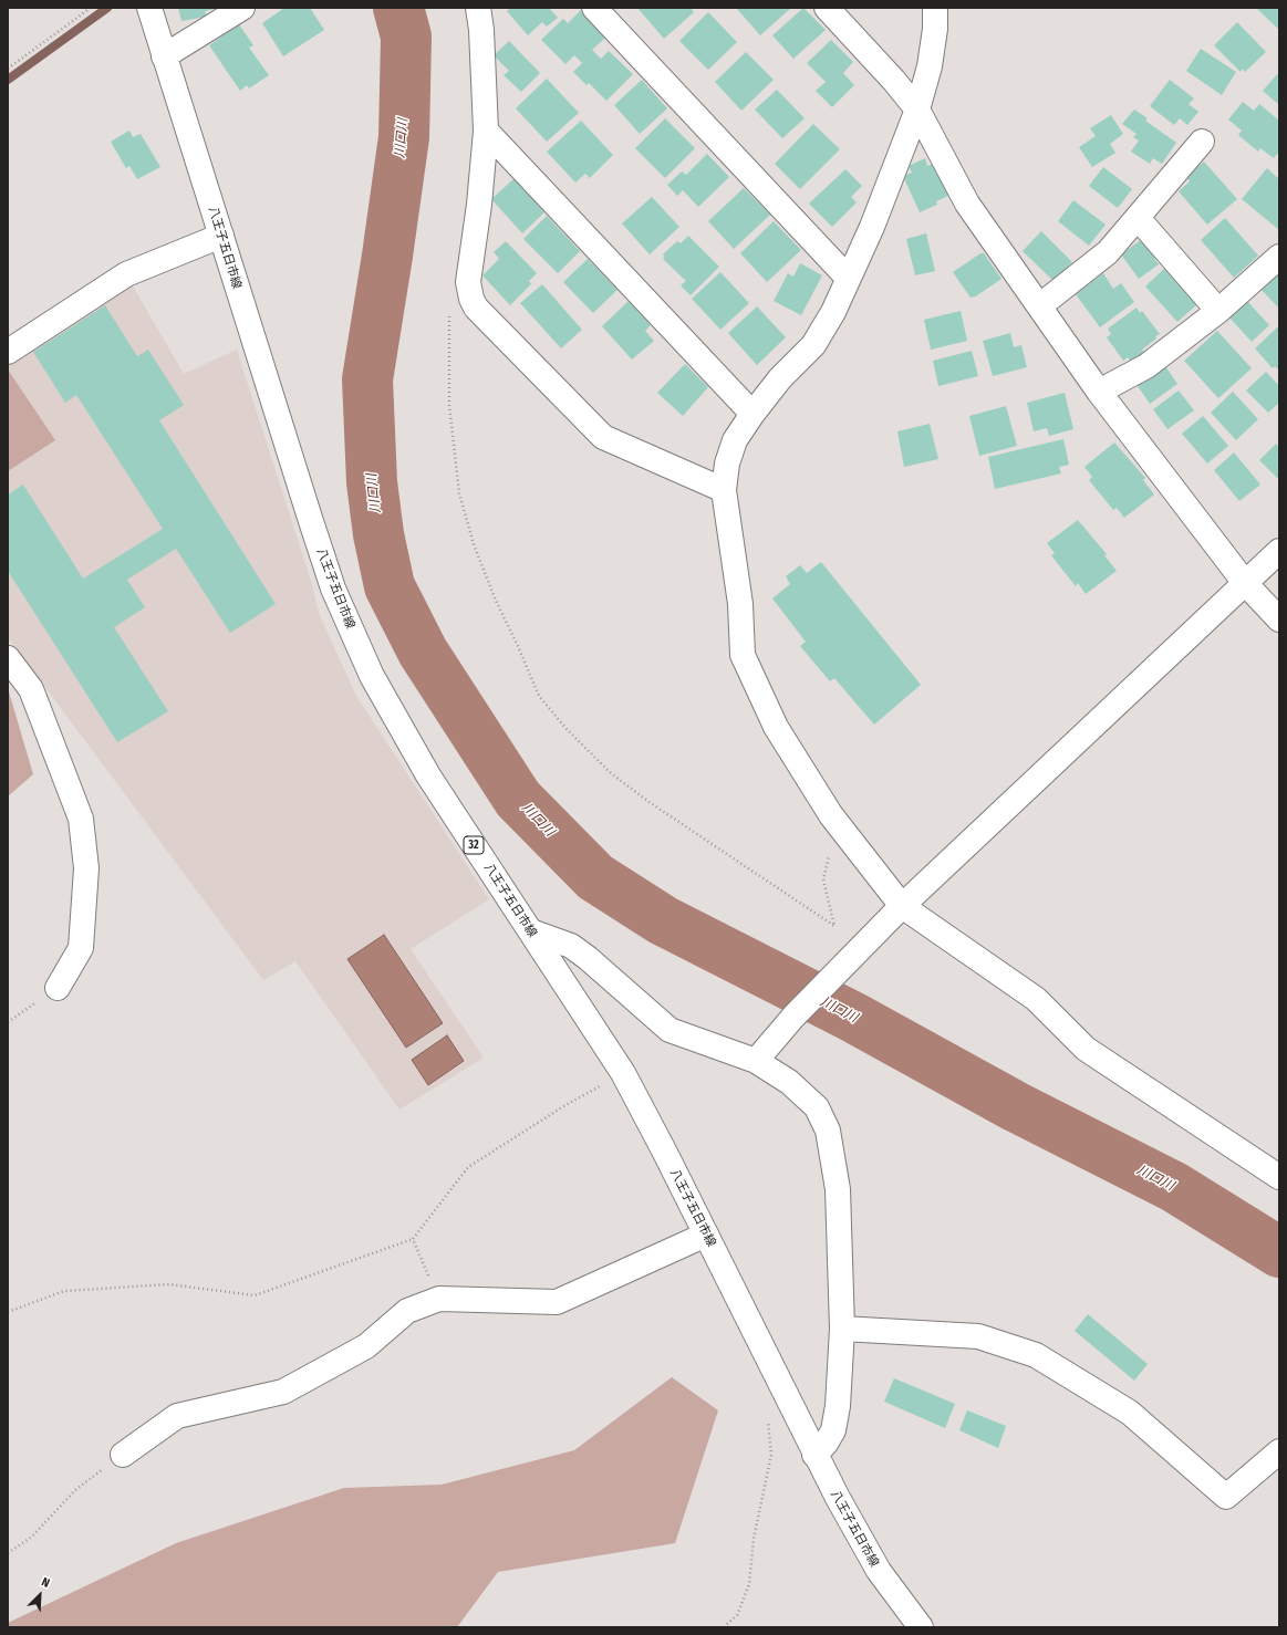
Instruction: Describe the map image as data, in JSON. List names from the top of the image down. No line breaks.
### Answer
{"streets":{"street":["八王子五日市線","32"]},"water":["川口川"],"north":"top right"}
